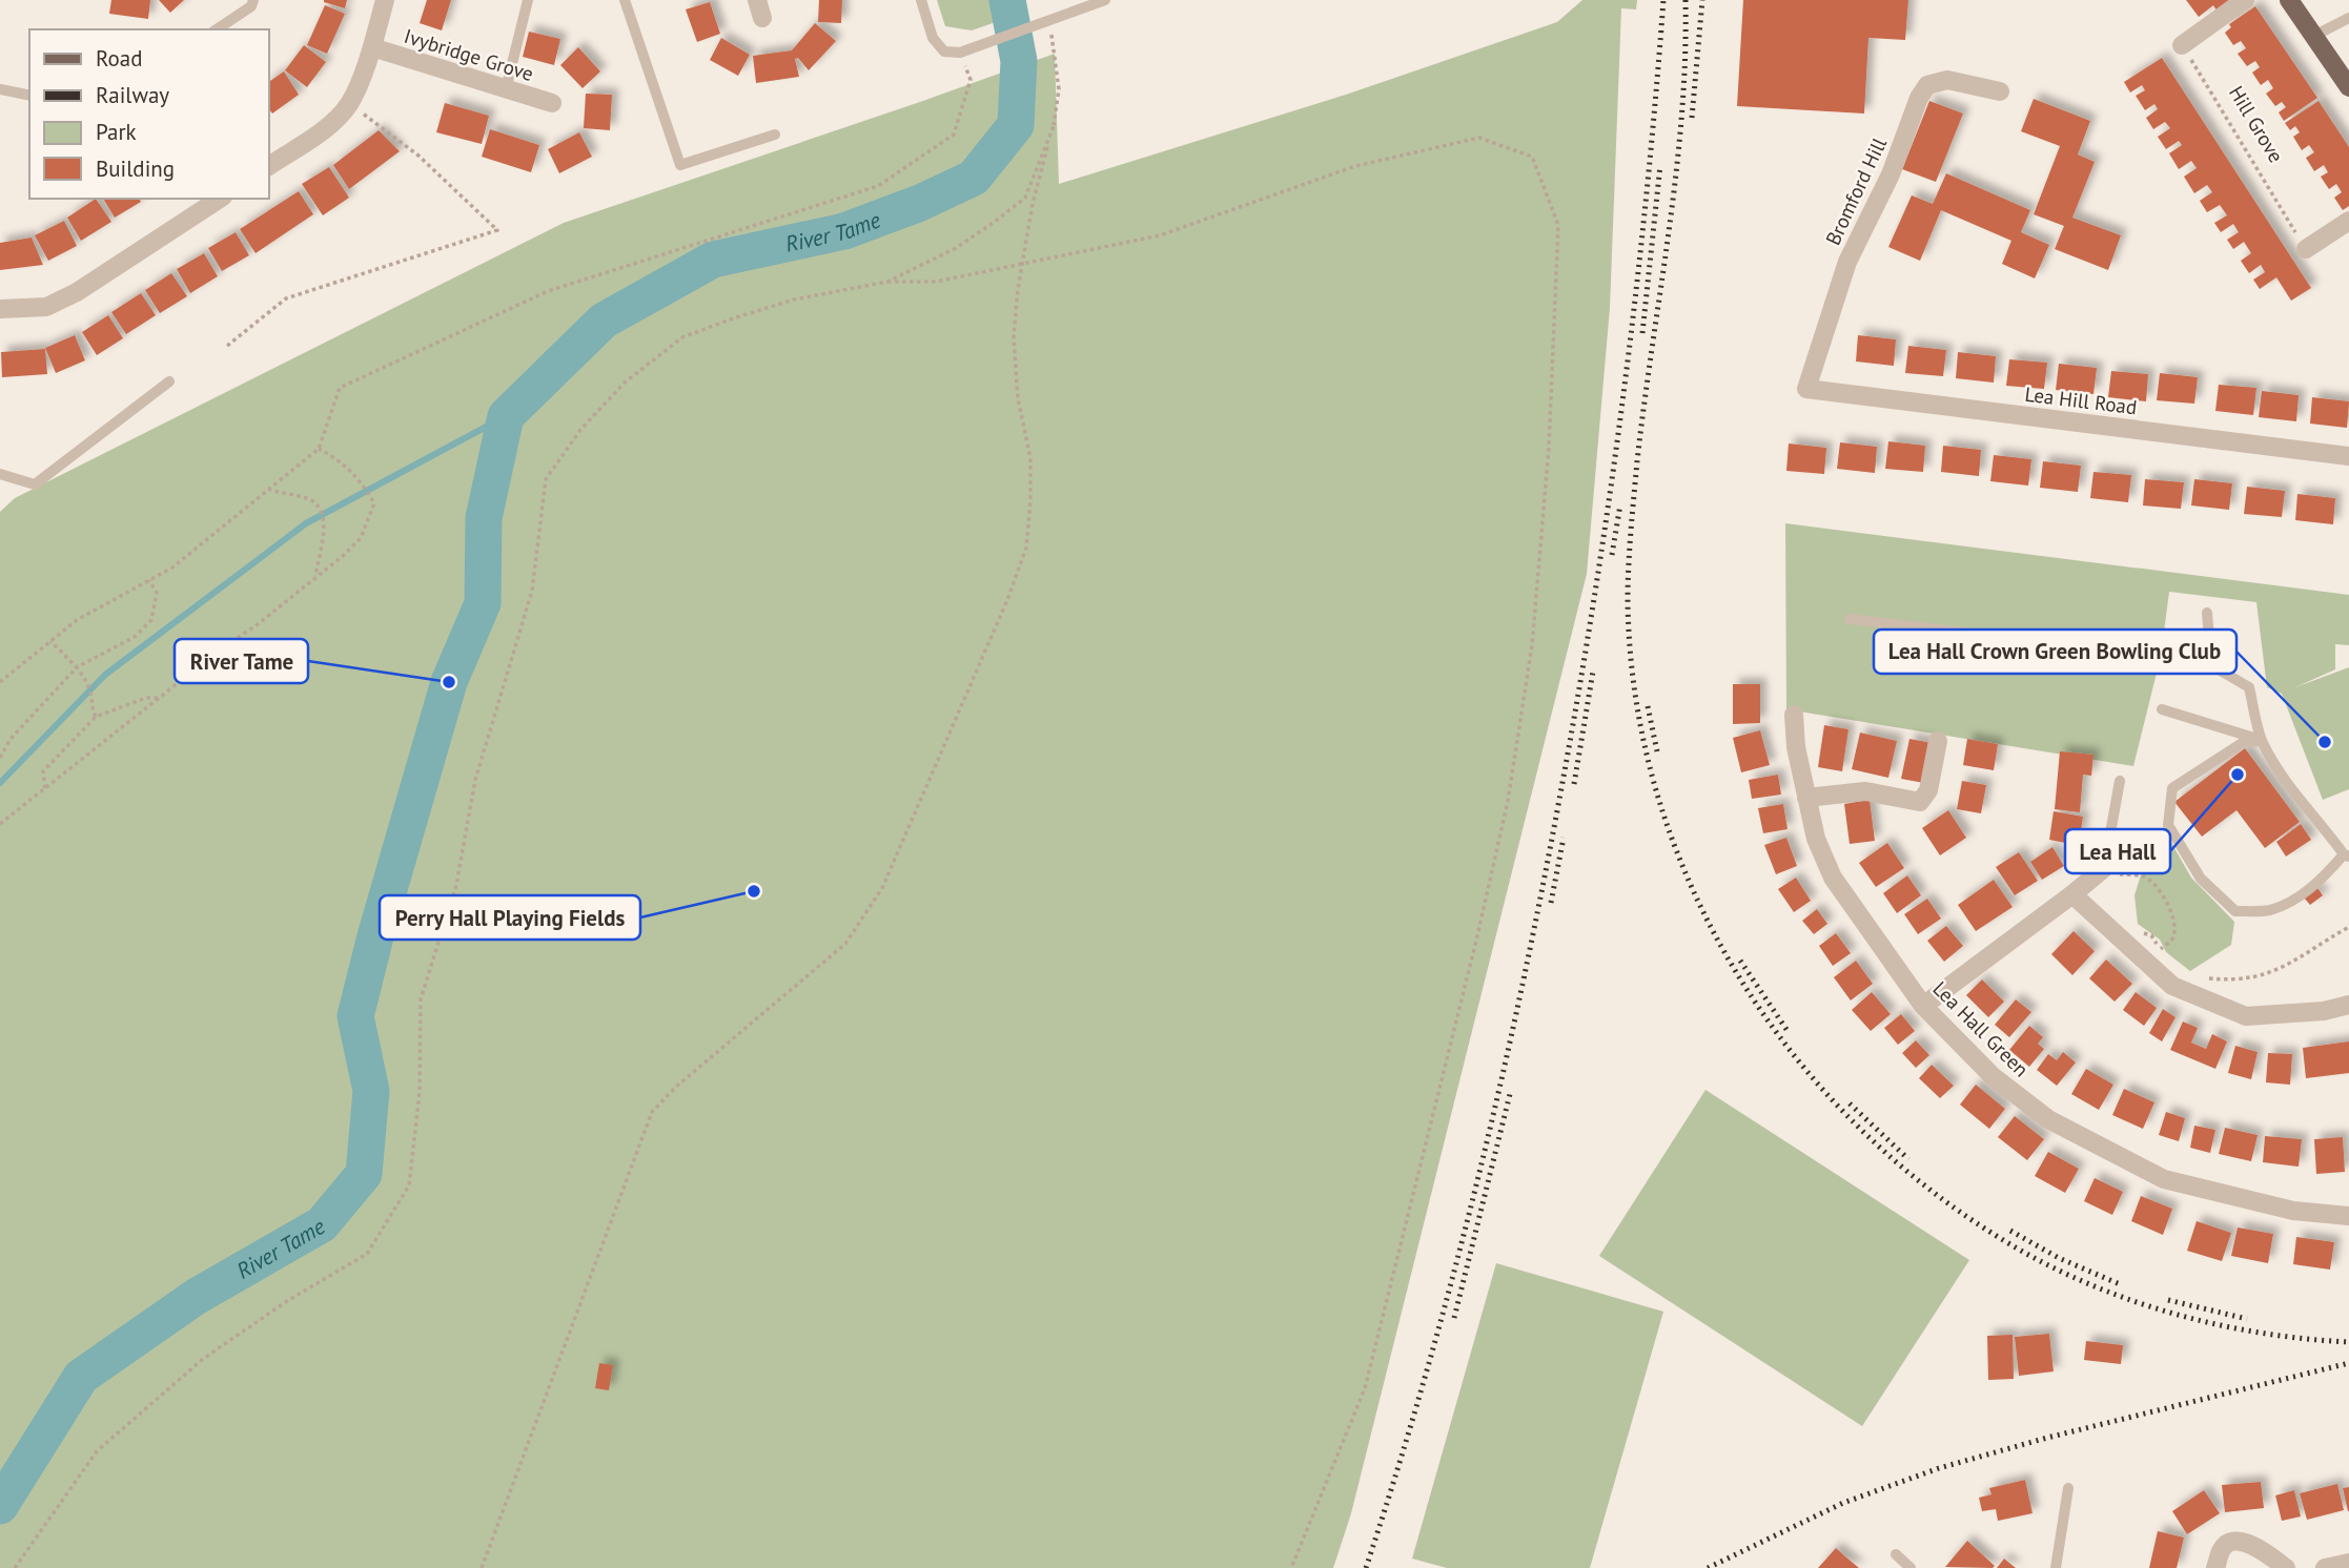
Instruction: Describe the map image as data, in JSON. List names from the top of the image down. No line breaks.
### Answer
{"streets":{"street":["Ivybridge Grove","Bromford Hill","Lea Hill Road","Lea Hall Green"],"path":["Hill Grove"]},"crossings":[["Bromford Hill","Lea Hill Road"]],"water":["River Tame"],"places":["River Tame","Lea Hall Crown Green Bowling Club","Lea Hall","Perry Hall Playing Fields"],"legend":["Road","Railway","Park","Building"]}
